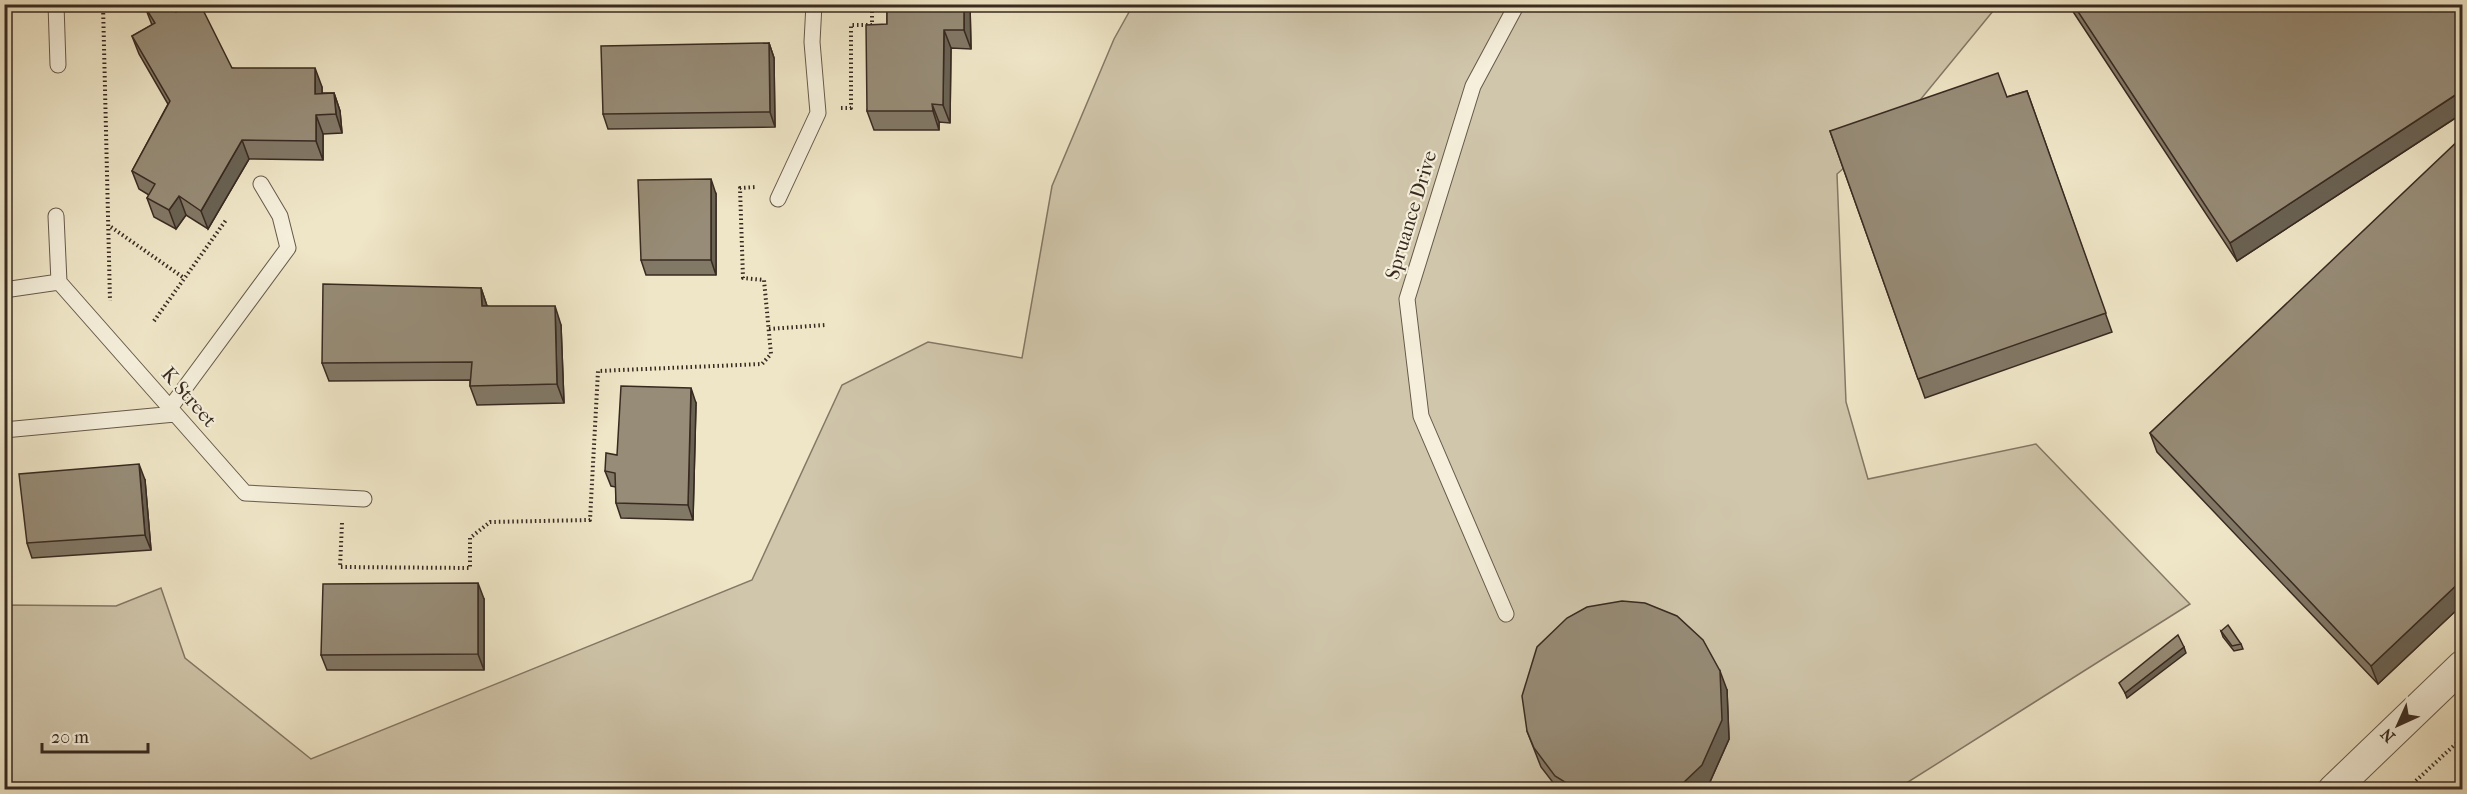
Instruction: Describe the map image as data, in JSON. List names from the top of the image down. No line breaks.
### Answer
{"streets":{"lane":["Spruance Drive","K Street"]},"scale_bar":"20 m","north":"bottom left"}
